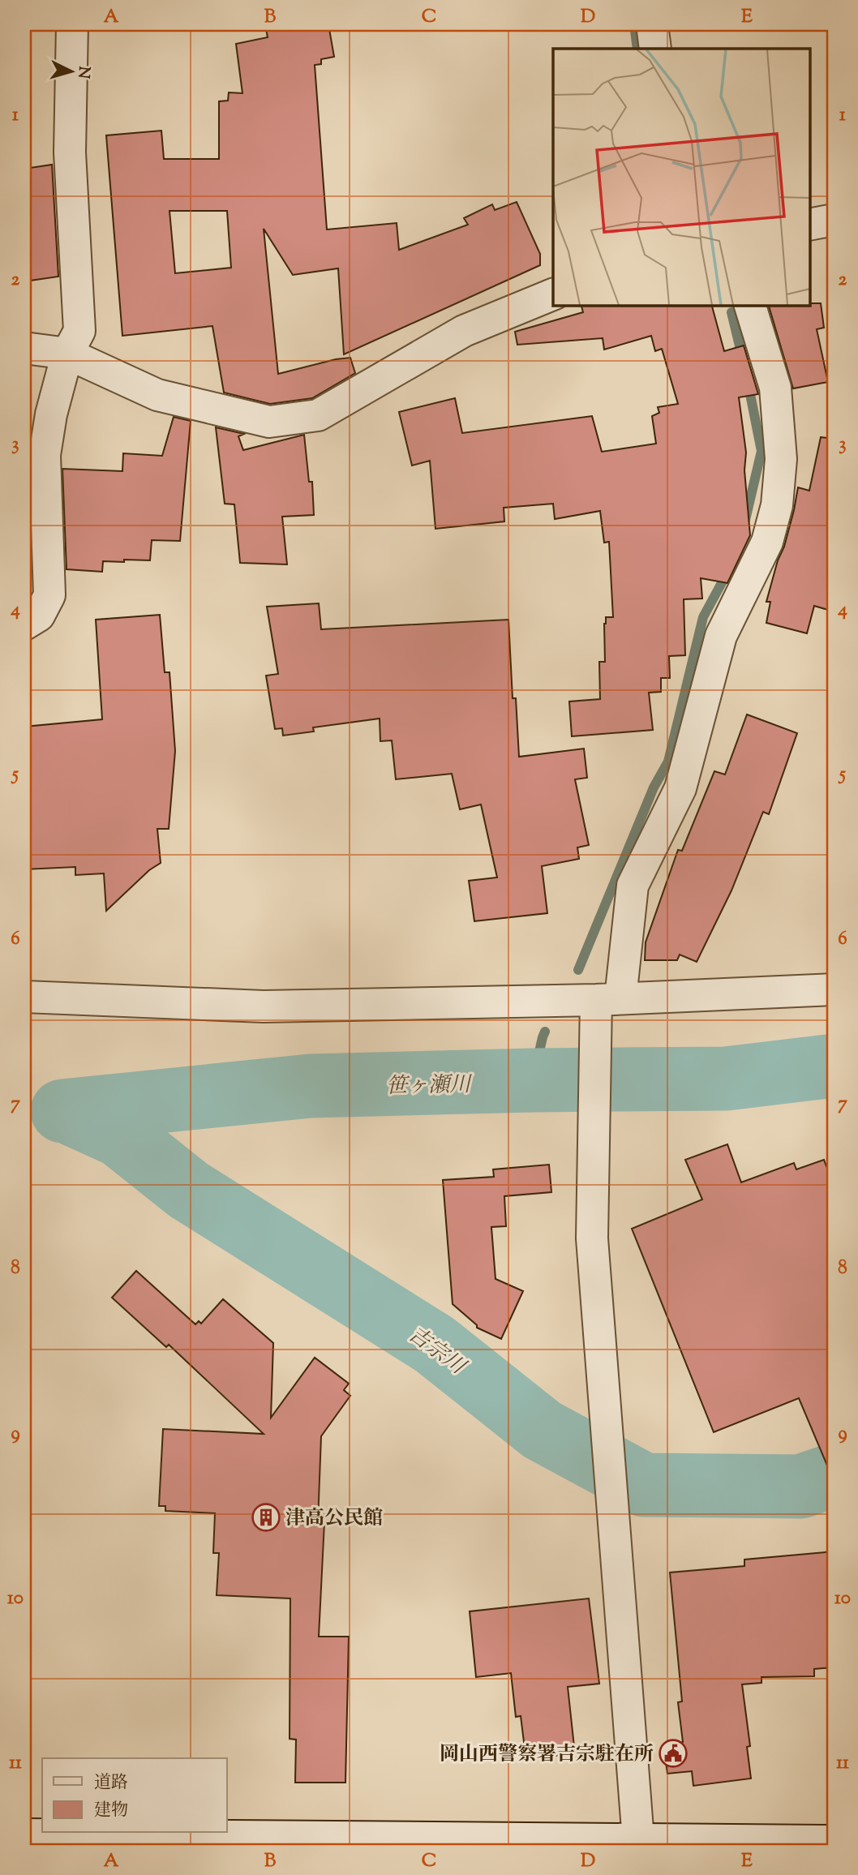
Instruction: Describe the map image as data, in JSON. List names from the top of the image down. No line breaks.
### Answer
{"water":["笹ヶ瀬川","吉宗川"],"places":{"building":["津高公民館"],"public building":["岡山西警察署吉宗駐在所"]},"legend":["道路","建物"],"north":"right","grid":{"columns":["A","B","C","D","E"],"rows":["1","2","3","4","5","6","7","8","9","10","11"]}}
